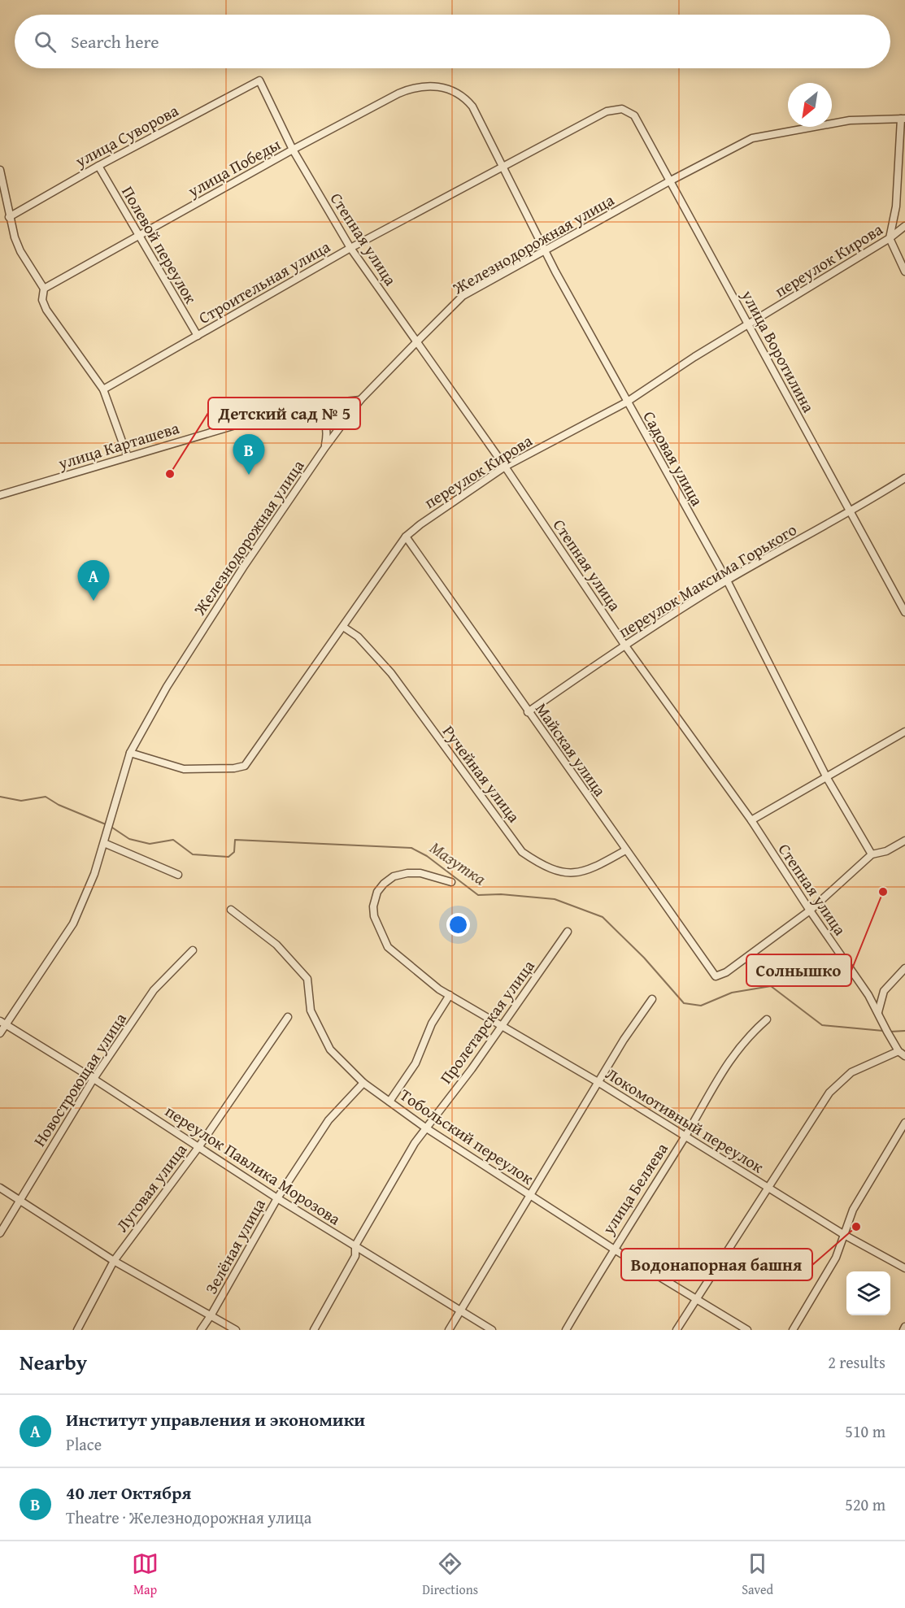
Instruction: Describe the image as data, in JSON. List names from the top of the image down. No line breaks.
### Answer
{"streets":{"street":["улица Суворова","улица Победы","Степная улица","Железнодорожная улица","Полевой переулок","переулок Кирова","Строительная улица","улица Воротилина","улица Карташева","Садовая улица","переулок Максима Горького","Майская улица","Ручейная улица","Пролетарская улица","Новостроющая улица","Локомотивный переулок","Тобольский переулок","переулок Павлика Морозова","Луговая улица","улица Беляева","Зелёная улица"]},"crossings":[["улица Суворова","Степная улица"],["улица Суворова","Полевой переулок"],["улица Победы","Степная улица"],["улица Победы","Полевой переулок"],["улица Победы","Садовая улица"],["Степная улица","Железнодорожная улица"],["Степная улица","переулок Кирова"],["Степная улица","Строительная улица"],["Степная улица","переулок Максима Горького"],["Степная улица","Майская улица"],["Железнодорожная улица","переулок Кирова"],["Железнодорожная улица","улица Воротилина"],["Железнодорожная улица","улица Карташева"],["Железнодорожная улица","Садовая улица"],["Железнодорожная улица","переулок Павлика Морозова"],["Полевой переулок","Строительная улица"],["переулок Кирова","улица Воротилина"],["переулок Кирова","Садовая улица"],["переулок Кирова","Майская улица"],["переулок Кирова","Ручейная улица"],["Строительная улица","улица Воротилина"],["Строительная улица","Садовая улица"],["улица Воротилина","переулок Максима Горького"],["Садовая улица","переулок Максима Горького"],["переулок Максима Горького","Майская улица"],["Майская улица","Ручейная улица"],["Пролетарская улица","Локомотивный переулок"],["Пролетарская улица","Тобольский переулок"],["Пролетарская улица","переулок Павлика Морозова"],["Новостроющая улица","переулок Павлика Морозова"],["Локомотивный переулок","улица Беляева"],["Тобольский переулок","улица Беляева"],["Тобольский переулок","Зелёная улица"],["переулок Павлика Морозова","Луговая улица"],["переулок Павлика Морозова","Зелёная улица"]],"water":["Мазутка"],"places":["Детский сад № 5","Солнышко","Водонапорная башня"],"north":"bottom left","page":{"search":"Search here","pins":["B","A"],"heading":["Nearby","2 results"],"list":[{"mark":"A","name":"Институт управления и экономики","note":"Place","value":"510 m"},{"mark":"B","name":"40 лет Октября","note":"Theatre · Железнодорожная улица","value":"520 m"}],"nav":["Map","Directions","Saved"]}}
